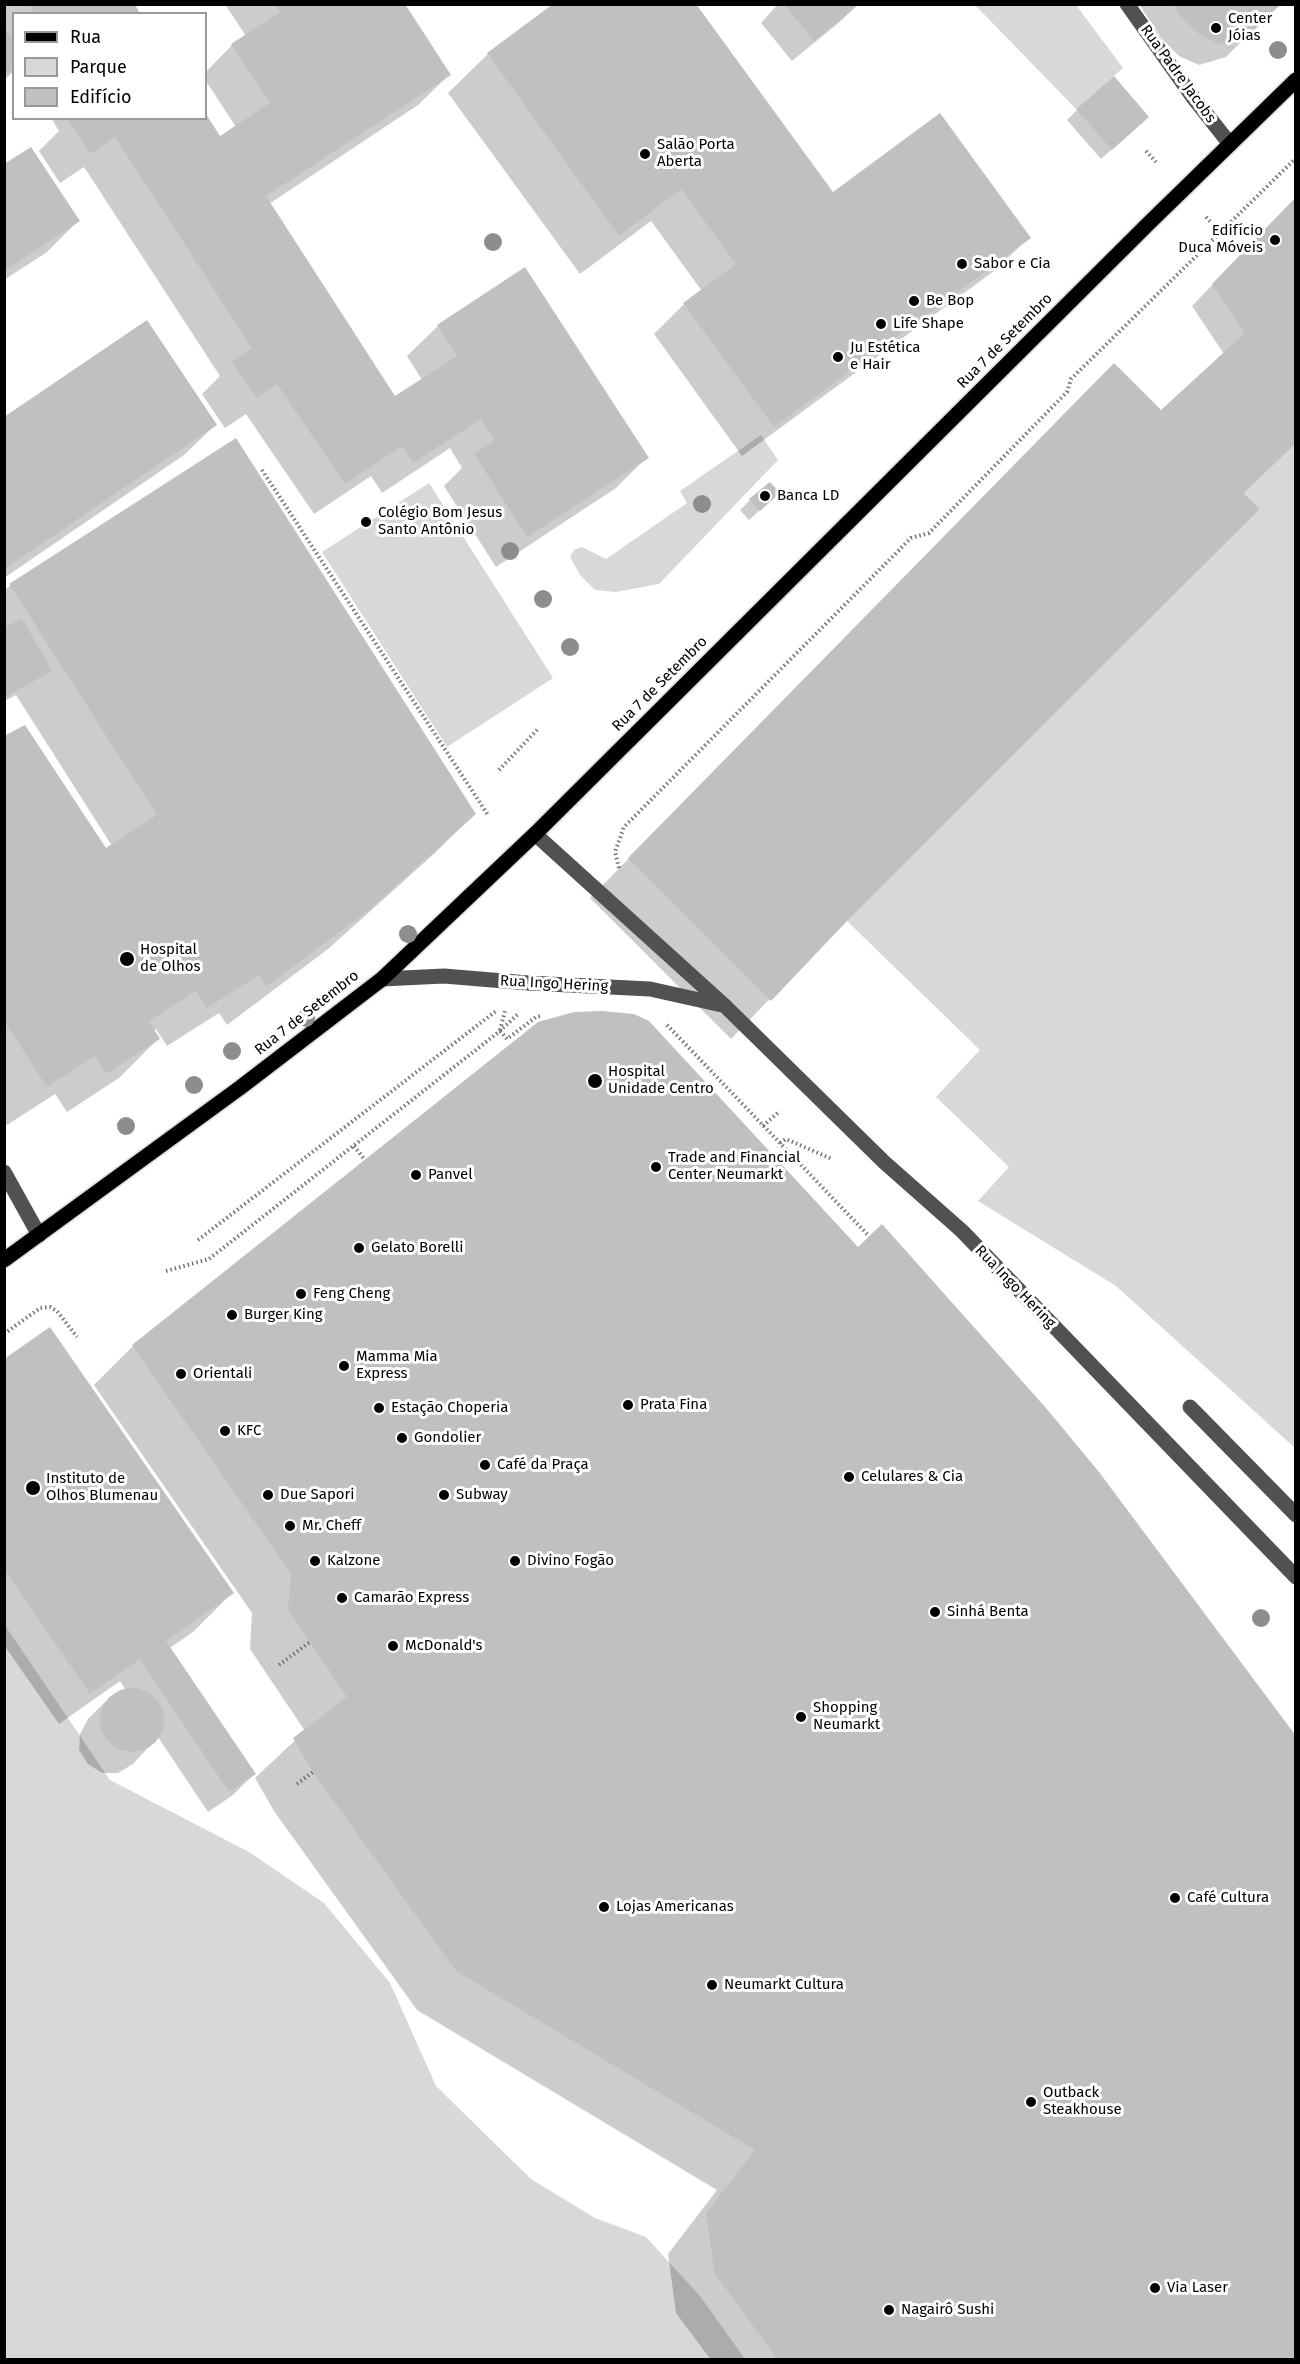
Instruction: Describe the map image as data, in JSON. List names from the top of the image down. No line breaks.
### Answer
{"streets":{"main road":["Rua 7 de Setembro"],"street":["Rua Padre Jacobs","Rua Ingo Hering"]},"crossings":[["Rua Padre Jacobs","Rua 7 de Setembro"],["Rua 7 de Setembro","Rua Ingo Hering"]],"places":["Center Jóias","Salão Porta Aberta","Edifício Duca Móveis","Sabor e Cia","Be Bop","Life Shape","Ju Estética e Hair","Banca LD","Colégio Bom Jesus Santo Antônio","Hospital de Olhos","Hospital Unidade Centro","Trade and Financial Center Neumarkt","Panvel","Gelato Borelli","Feng Cheng","Burger King","Mamma Mia Express","Orientali","Prata Fina","Estação Choperia","KFC","Gondolier","Café da Praça","Celulares & Cia","Instituto de Olhos Blumenau","Due Sapori","Subway","Mr. Cheff","Kalzone","Divino Fogão","Camarão Express","Sinhá Benta","McDonald's","Shopping Neumarkt","Café Cultura","Lojas Americanas","Neumarkt Cultura","Outback Steakhouse","Via Laser","Nagairô Sushi"],"legend":["Rua","Parque","Edifício"]}
